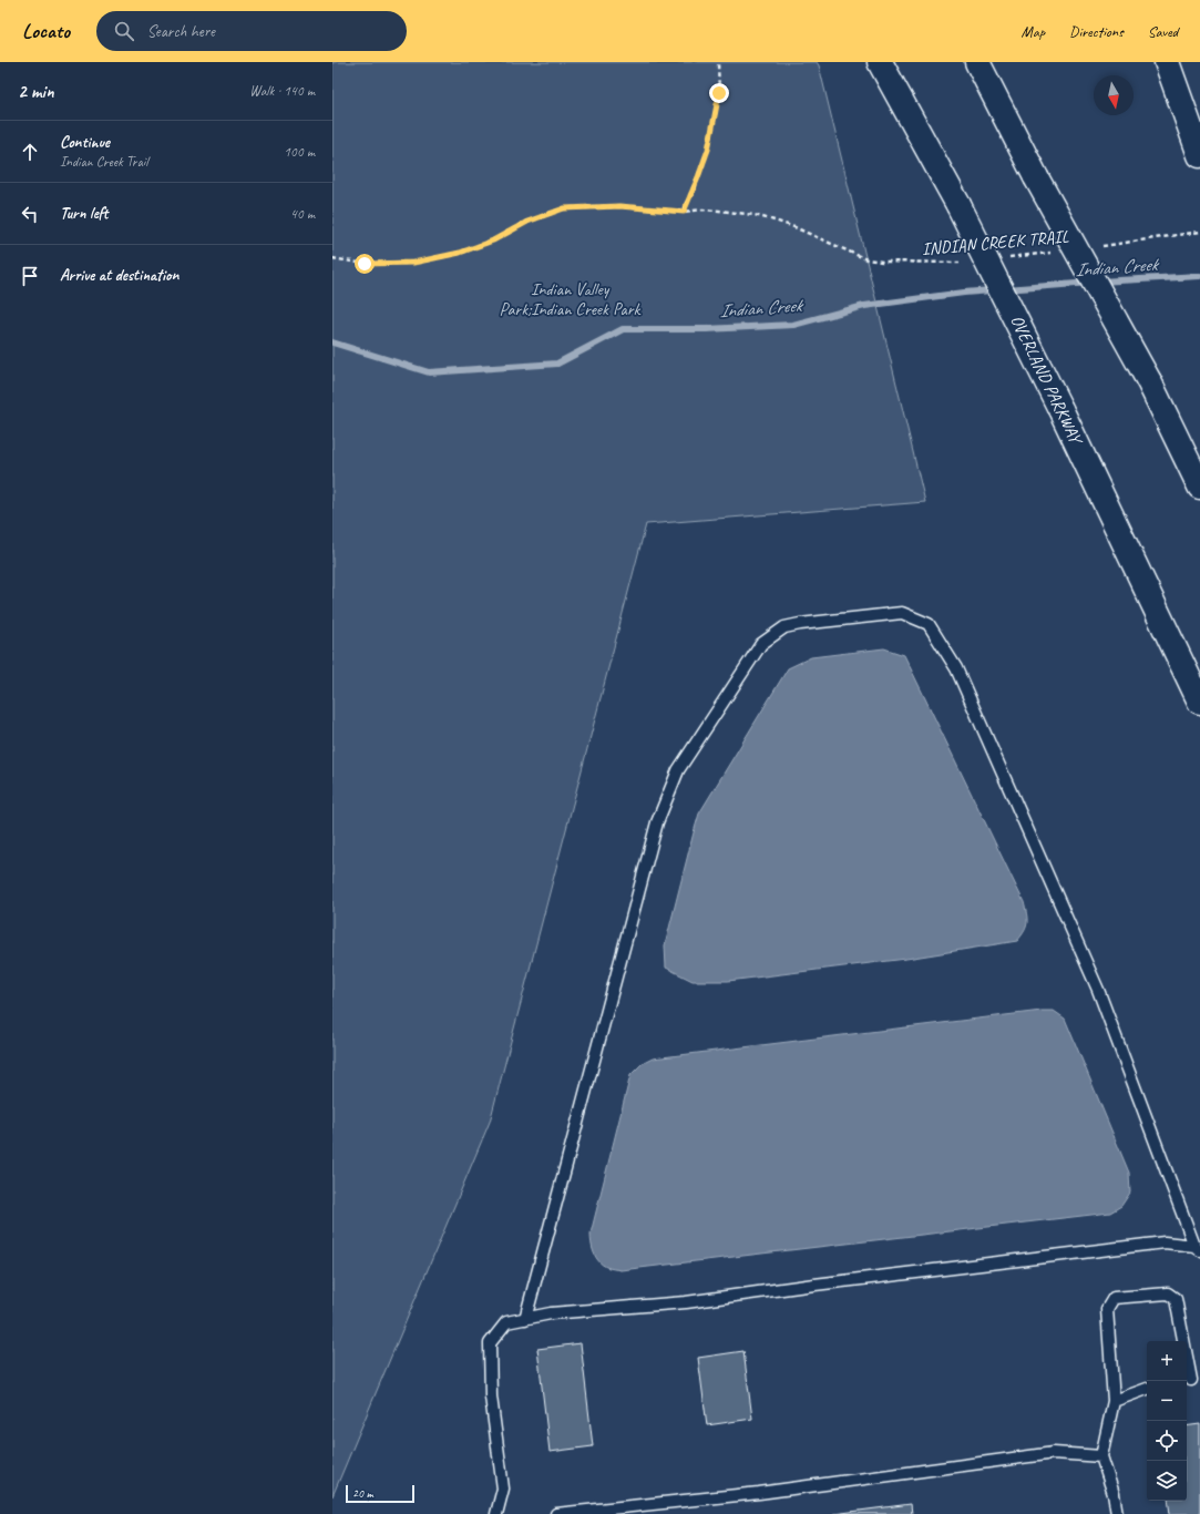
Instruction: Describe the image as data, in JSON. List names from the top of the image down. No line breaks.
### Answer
{"streets":{"highway":["OVERLAND PARKWAY"],"path":["INDIAN CREEK TRAIL"]},"water":["Indian Creek"],"parks":["Indian Valley Park;Indian Creek Park"],"scale_bar":"20 m","north":"bottom","page":{"header":"Locato","search":"Search here","nav":["Map","Directions","Saved"],"heading":["2 min","Walk · 140 m"],"list":[["Continue","Indian Creek Trail","100 m"],["Turn left","40 m"],"Arrive at destination"],"map_buttons":["+","−"],"scale":"20 m"}}
